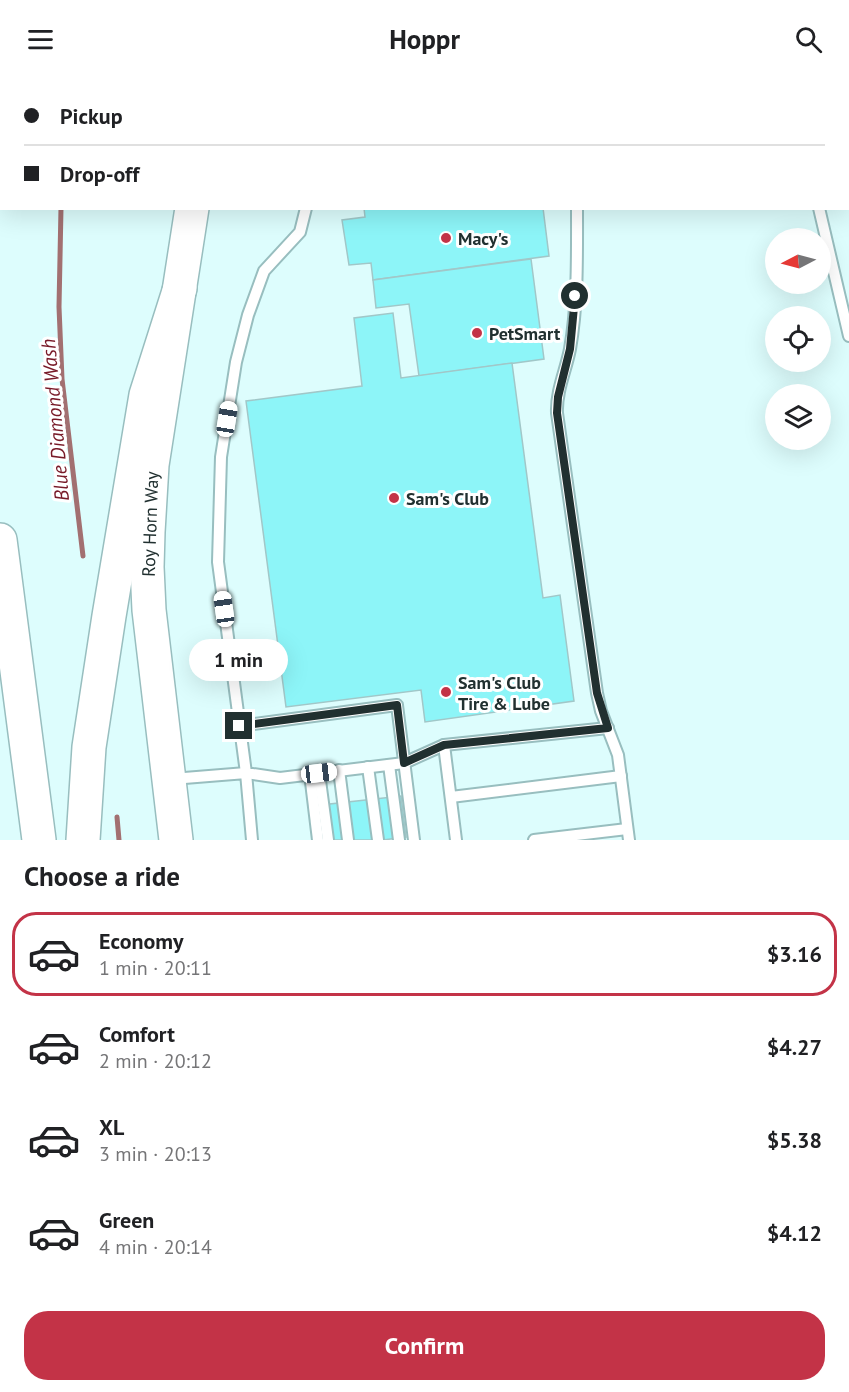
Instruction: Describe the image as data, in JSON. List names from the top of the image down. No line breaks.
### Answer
{"streets":{"main road":["Roy Horn Way"]},"water":["Blue Diamond Wash"],"places":["Macy's","PetSmart","Sam's Club","Sam's Club Tire & Lube"],"north":"left","page":{"header":"Hoppr","banner":["Pickup","Drop-off"],"bubble":"1 min","heading":"Choose a ride","list":[{"name":"Economy","note":"1 min · 20:11","value":"$3.16"},{"name":"Comfort","note":"2 min · 20:12","value":"$4.27"},{"name":"XL","note":"3 min · 20:13","value":"$5.38"},{"name":"Green","note":"4 min · 20:14","value":"$4.12"}],"buttons":"Confirm"}}
